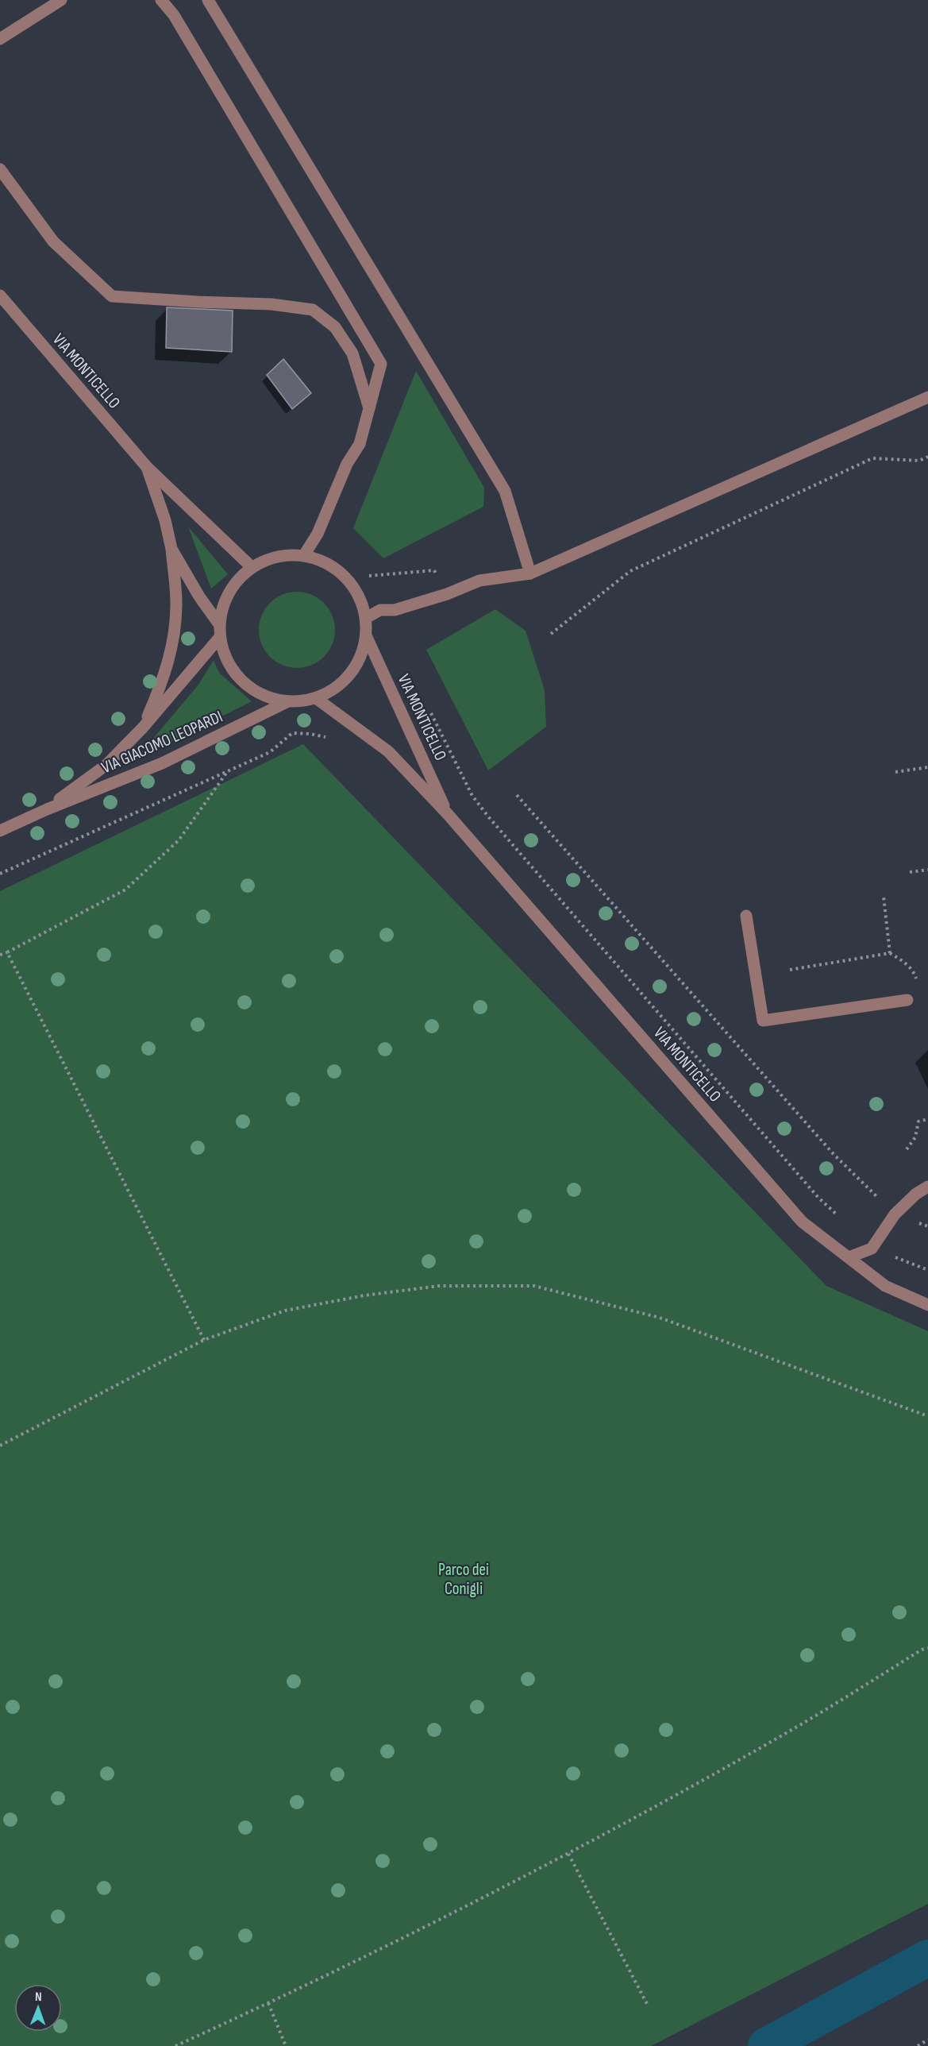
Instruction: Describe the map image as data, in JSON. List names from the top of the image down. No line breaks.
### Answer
{"streets":{"street":["VIA MONTICELLO","VIA GIACOMO LEOPARDI"]},"crossings":[["VIA MONTICELLO","VIA GIACOMO LEOPARDI"]],"parks":["Parco dei Conigli"],"north":"top"}
